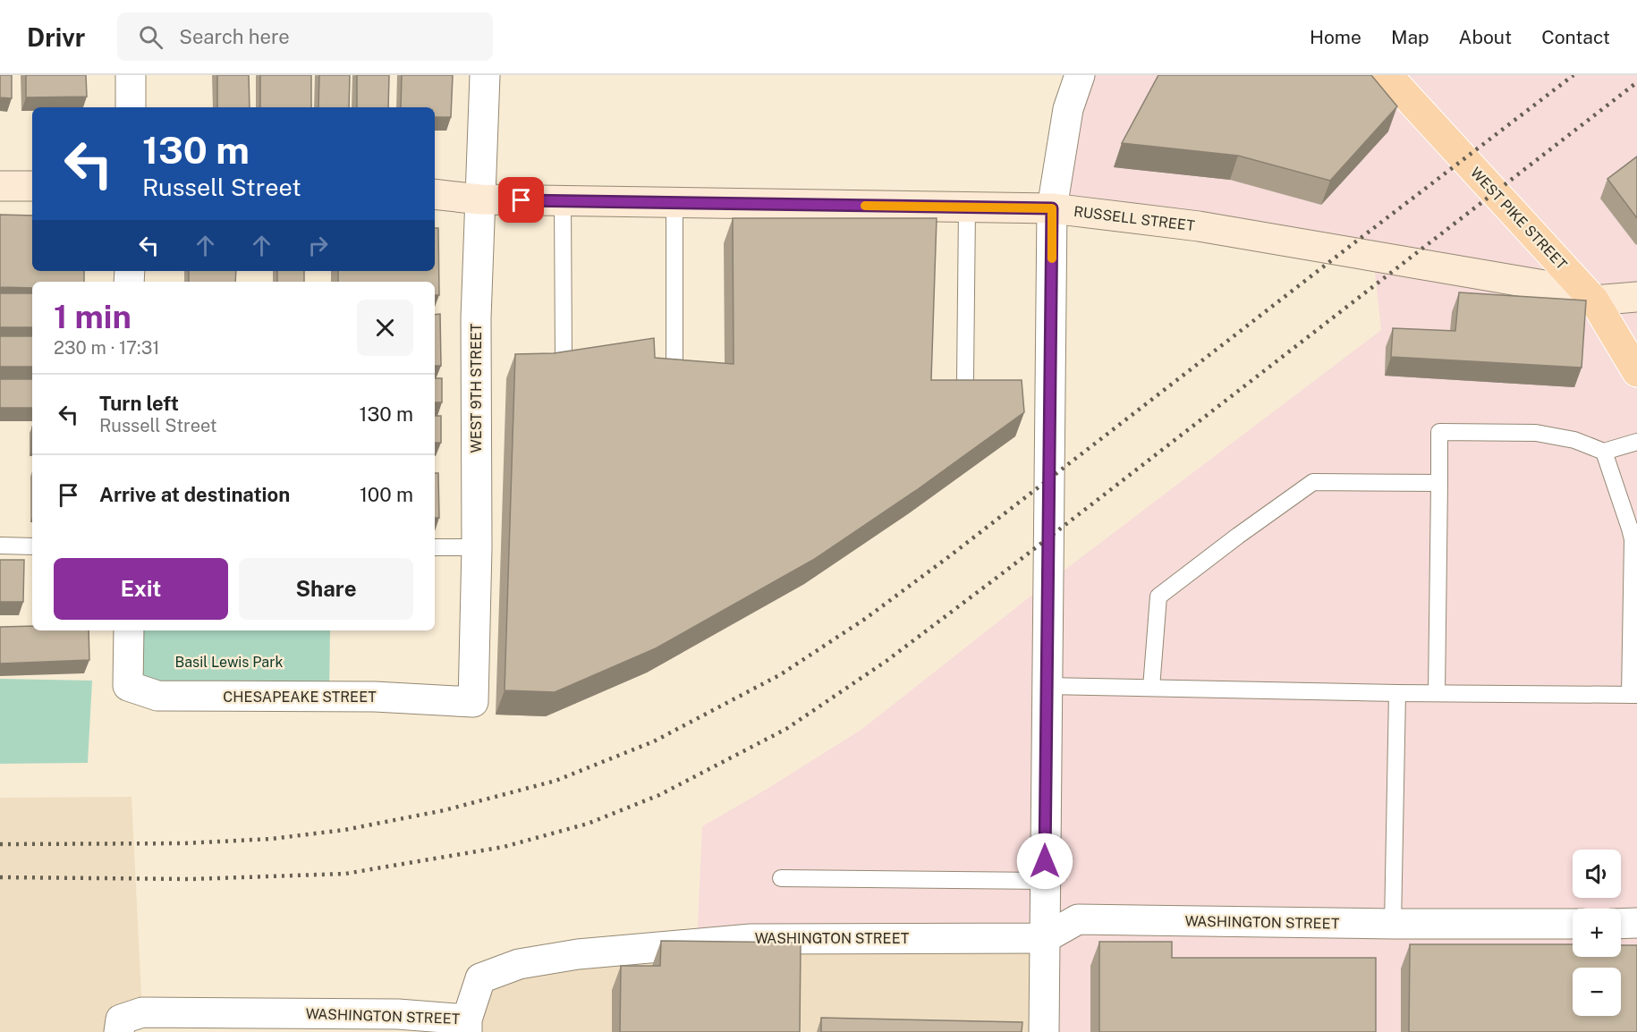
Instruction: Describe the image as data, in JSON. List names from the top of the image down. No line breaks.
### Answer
{"streets":{"main road":["WEST PIKE STREET"],"street":["RUSSELL STREET","WEST 9TH STREET","CHESAPEAKE STREET","WASHINGTON STREET"]},"crossings":[["RUSSELL STREET","WEST PIKE STREET"],["RUSSELL STREET","WEST 9TH STREET"],["WEST 9TH STREET","CHESAPEAKE STREET"]],"parks":["Basil Lewis Park"],"page":{"header":"Drivr","search":"Search here","nav":["Home","Map","About","Contact"],"turn":["130 m","Russell Street"],"heading":["1 min","230 m · 17:31"],"list":[{"name":"Turn left","note":"Russell Street","value":"130 m"},{"name":"Arrive at destination","value":"100 m"}],"buttons":["Exit","Share"],"map_buttons":["+","−"]}}
